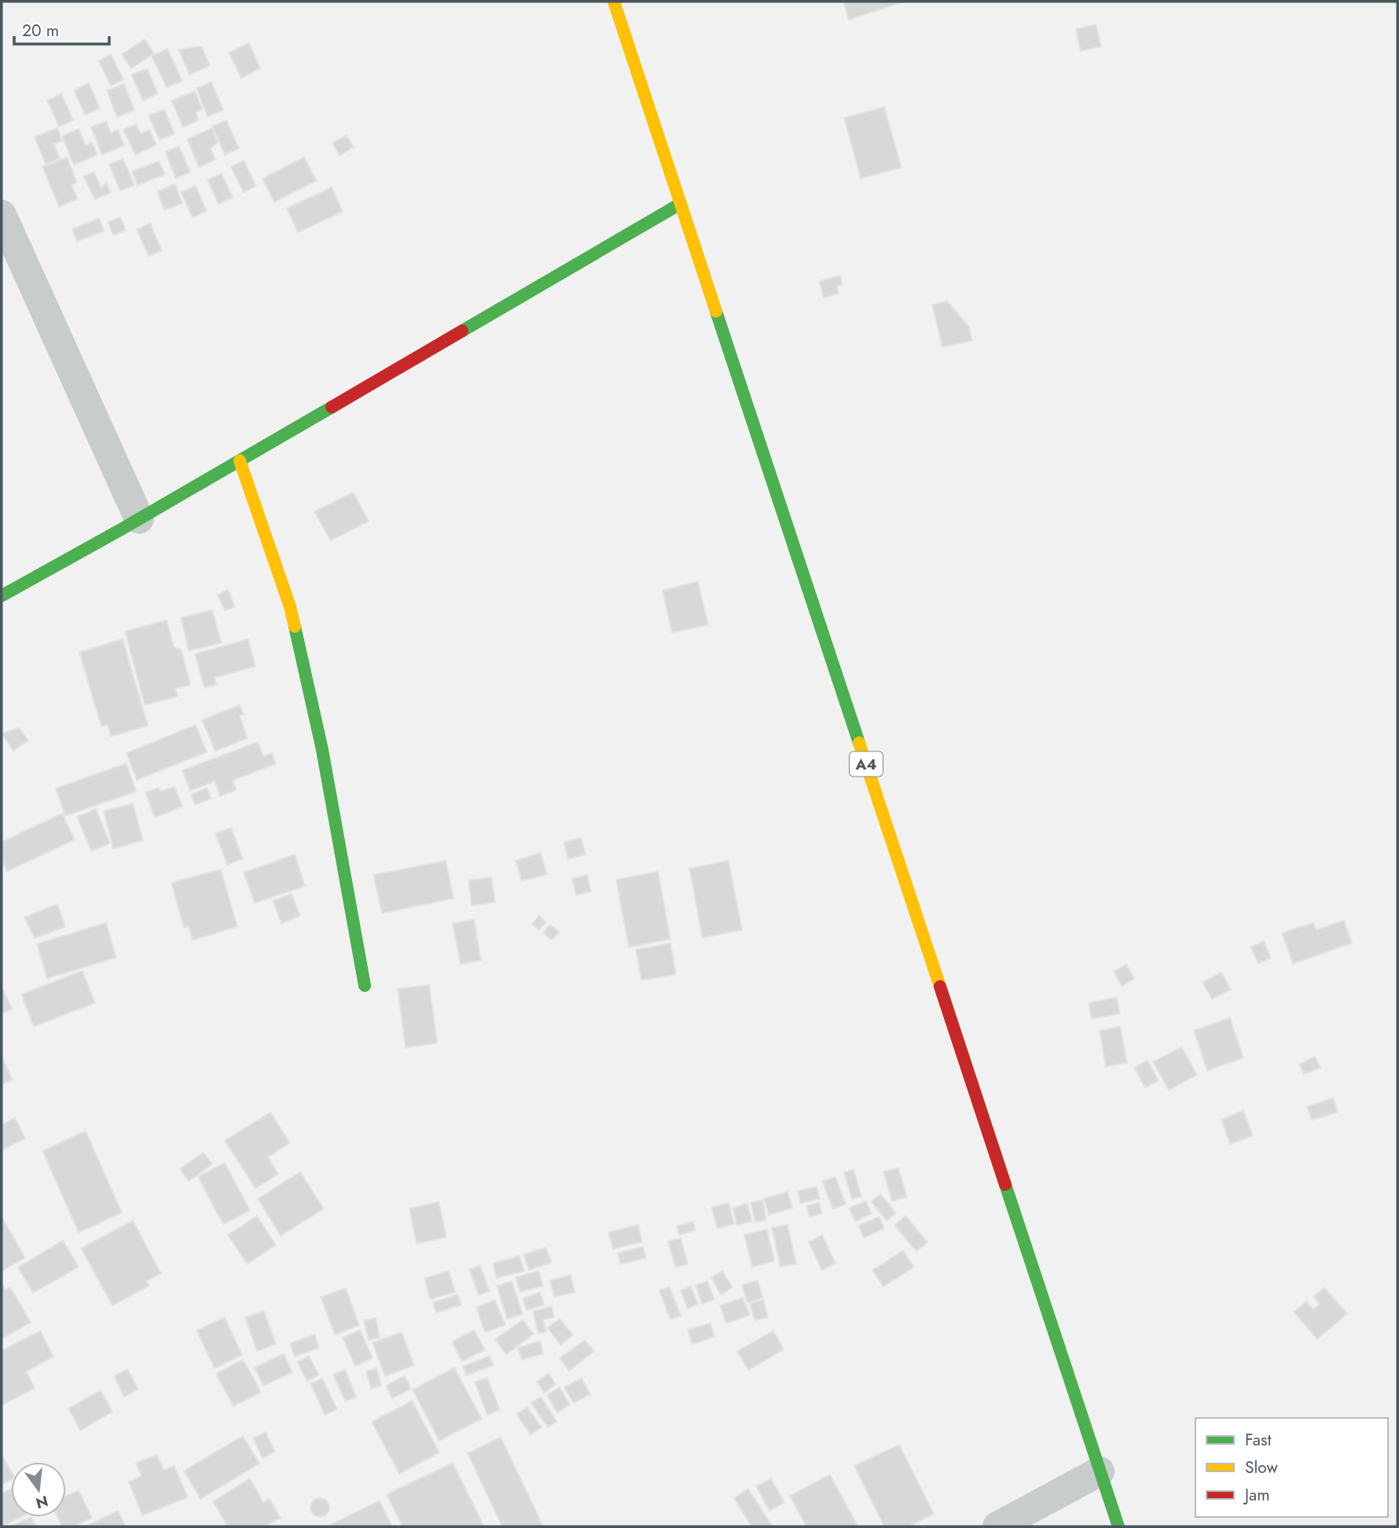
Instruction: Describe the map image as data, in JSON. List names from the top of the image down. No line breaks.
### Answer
{"streets":{"main road":["A4"]},"legend":["Fast","Slow","Jam"],"scale_bar":"20 m","north":"bottom"}
